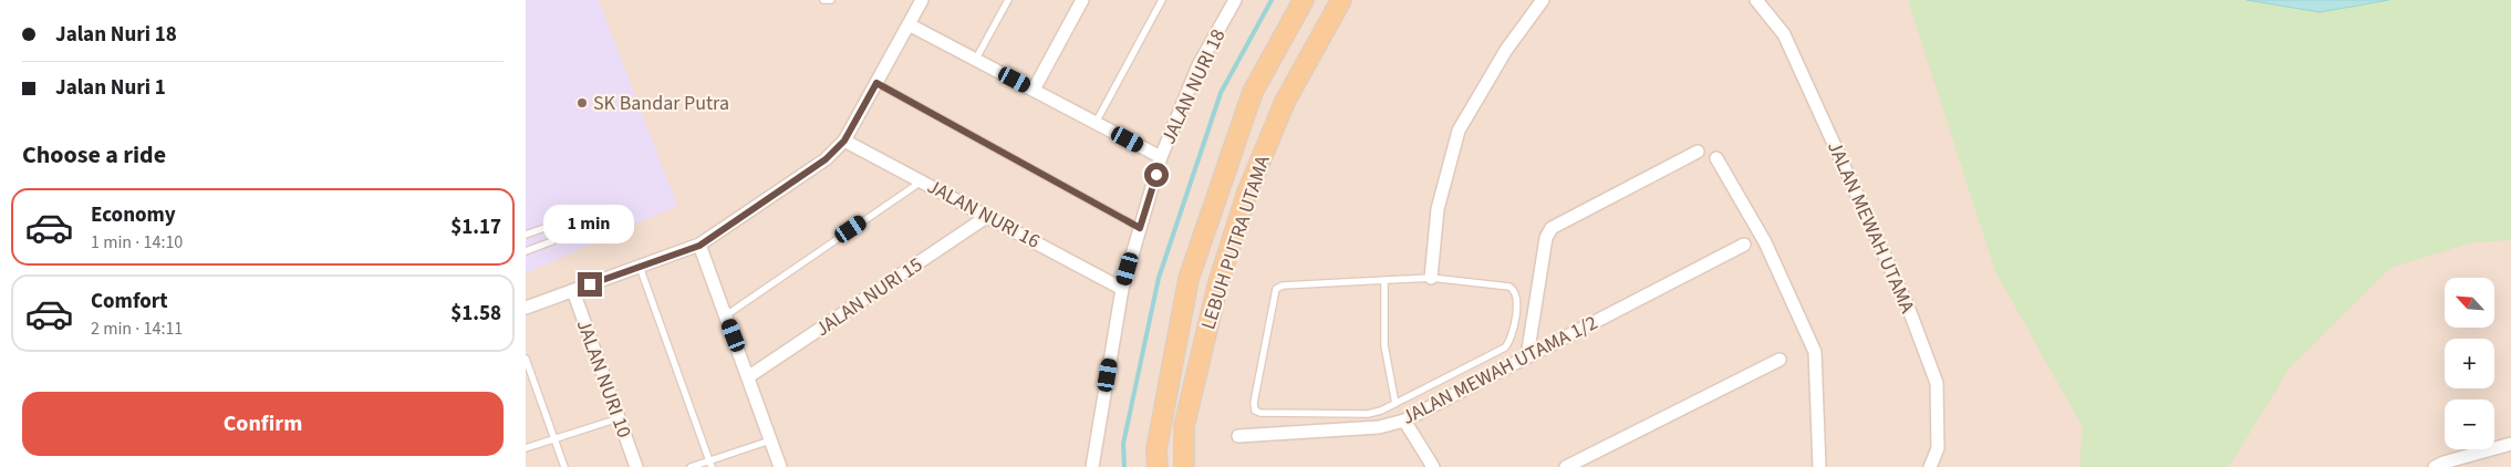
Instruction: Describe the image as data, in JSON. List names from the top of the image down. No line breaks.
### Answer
{"streets":{"main road":["LEBUH PUTRA UTAMA"],"street":["JALAN NURI 18","JALAN NURI 16","JALAN MEWAH UTAMA","JALAN NURI 15","JALAN MEWAH UTAMA 1/2","JALAN NURI 10"]},"crossings":[["JALAN NURI 18","JALAN NURI 16"],["JALAN NURI 16","JALAN NURI 15"]],"places":["SK Bandar Putra"],"north":"top left","page":{"banner":["Jalan Nuri 18","Jalan Nuri 1"],"heading":"Choose a ride","list":[{"name":"Economy","note":"1 min · 14:10","value":"$1.17"},{"name":"Comfort","note":"2 min · 14:11","value":"$1.58"}],"bubble":"1 min","map_buttons":["+","−"],"buttons":"Confirm"}}
